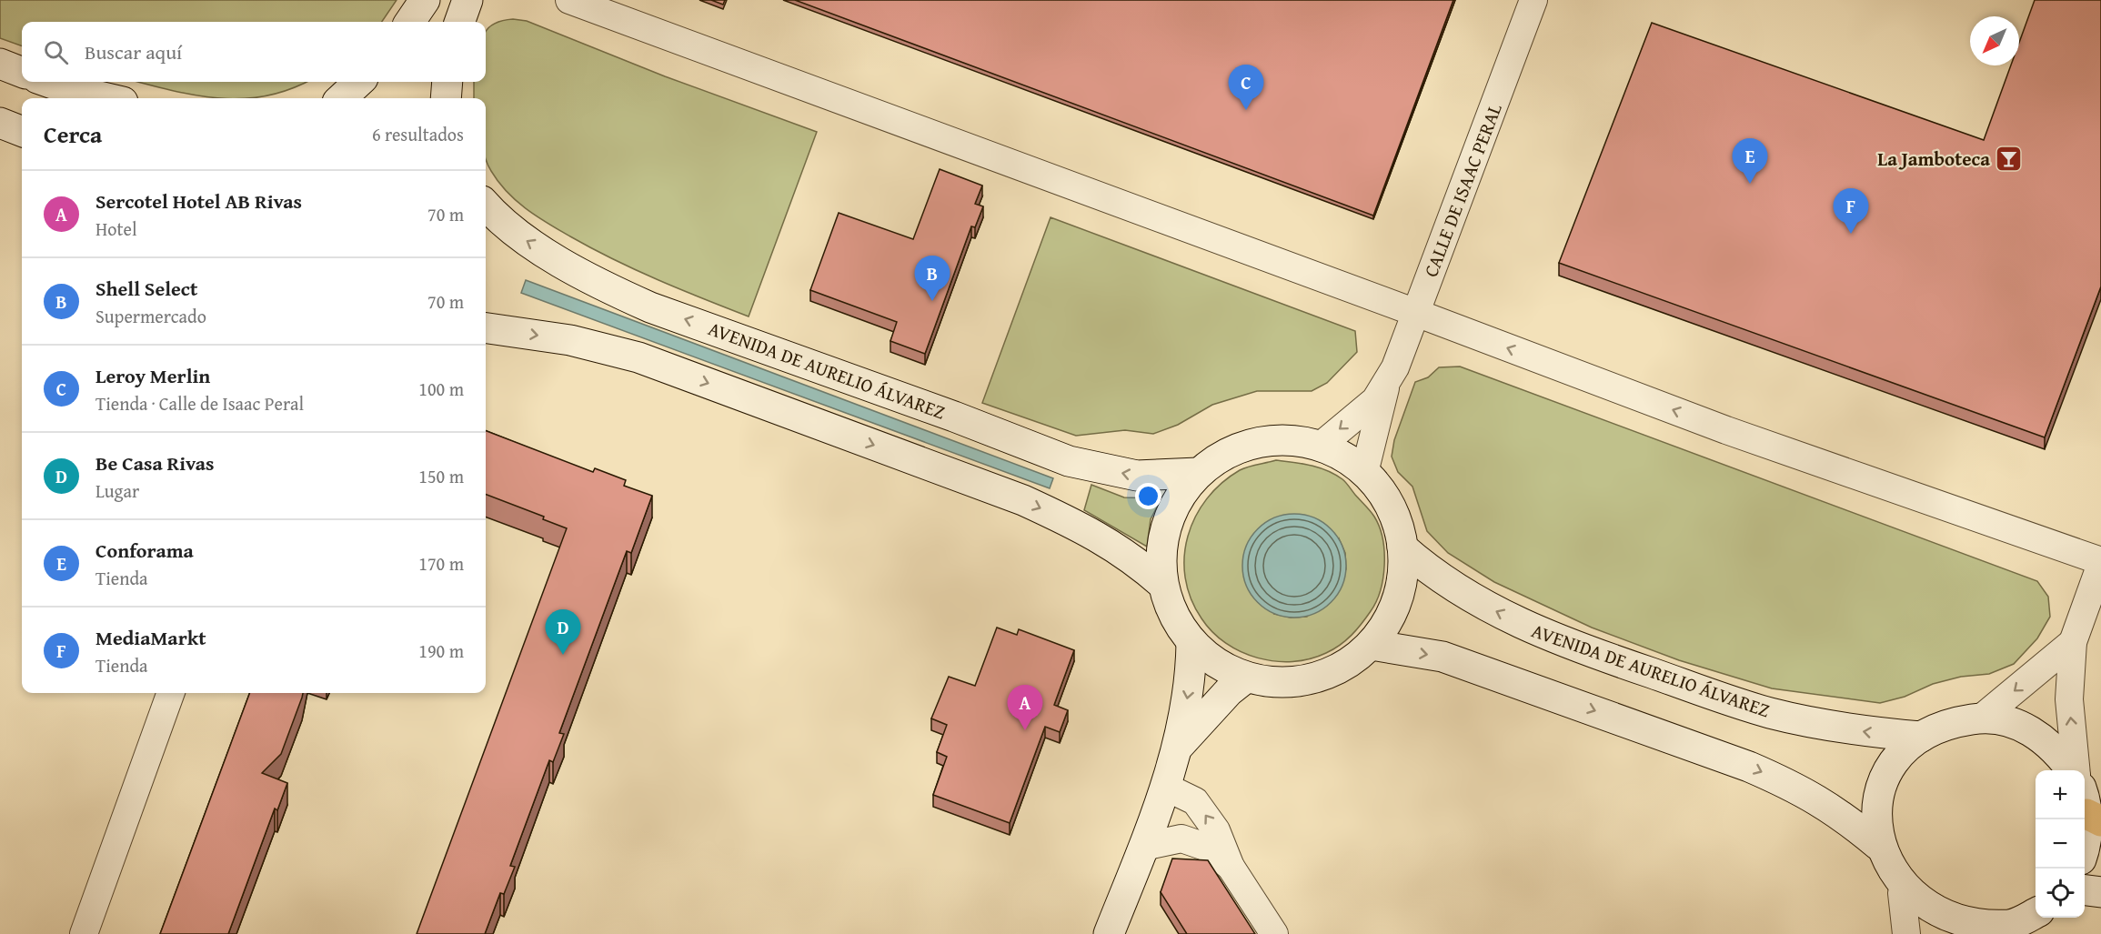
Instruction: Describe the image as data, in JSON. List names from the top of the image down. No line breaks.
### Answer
{"streets":{"main road":["AVENIDA DE AURELIO ÁLVAREZ"],"street":["CALLE DE ISAAC PERAL"]},"places":{"bar":["La Jamboteca"]},"north":"bottom left","page":{"search":"Buscar aquí","pins":["C","E","F","B","D","A"],"heading":["Cerca","6 resultados"],"list":[{"mark":"A","name":"Sercotel Hotel AB Rivas","note":"Hotel","value":"70 m"},{"mark":"B","name":"Shell Select","note":"Supermercado","value":"70 m"},{"mark":"C","name":"Leroy Merlin","note":"Tienda · Calle de Isaac Peral","value":"100 m"},{"mark":"D","name":"Be Casa Rivas","note":"Lugar","value":"150 m"},{"mark":"E","name":"Conforama","note":"Tienda","value":"170 m"},{"mark":"F","name":"MediaMarkt","note":"Tienda","value":"190 m"}],"map_buttons":["+","−"]}}
